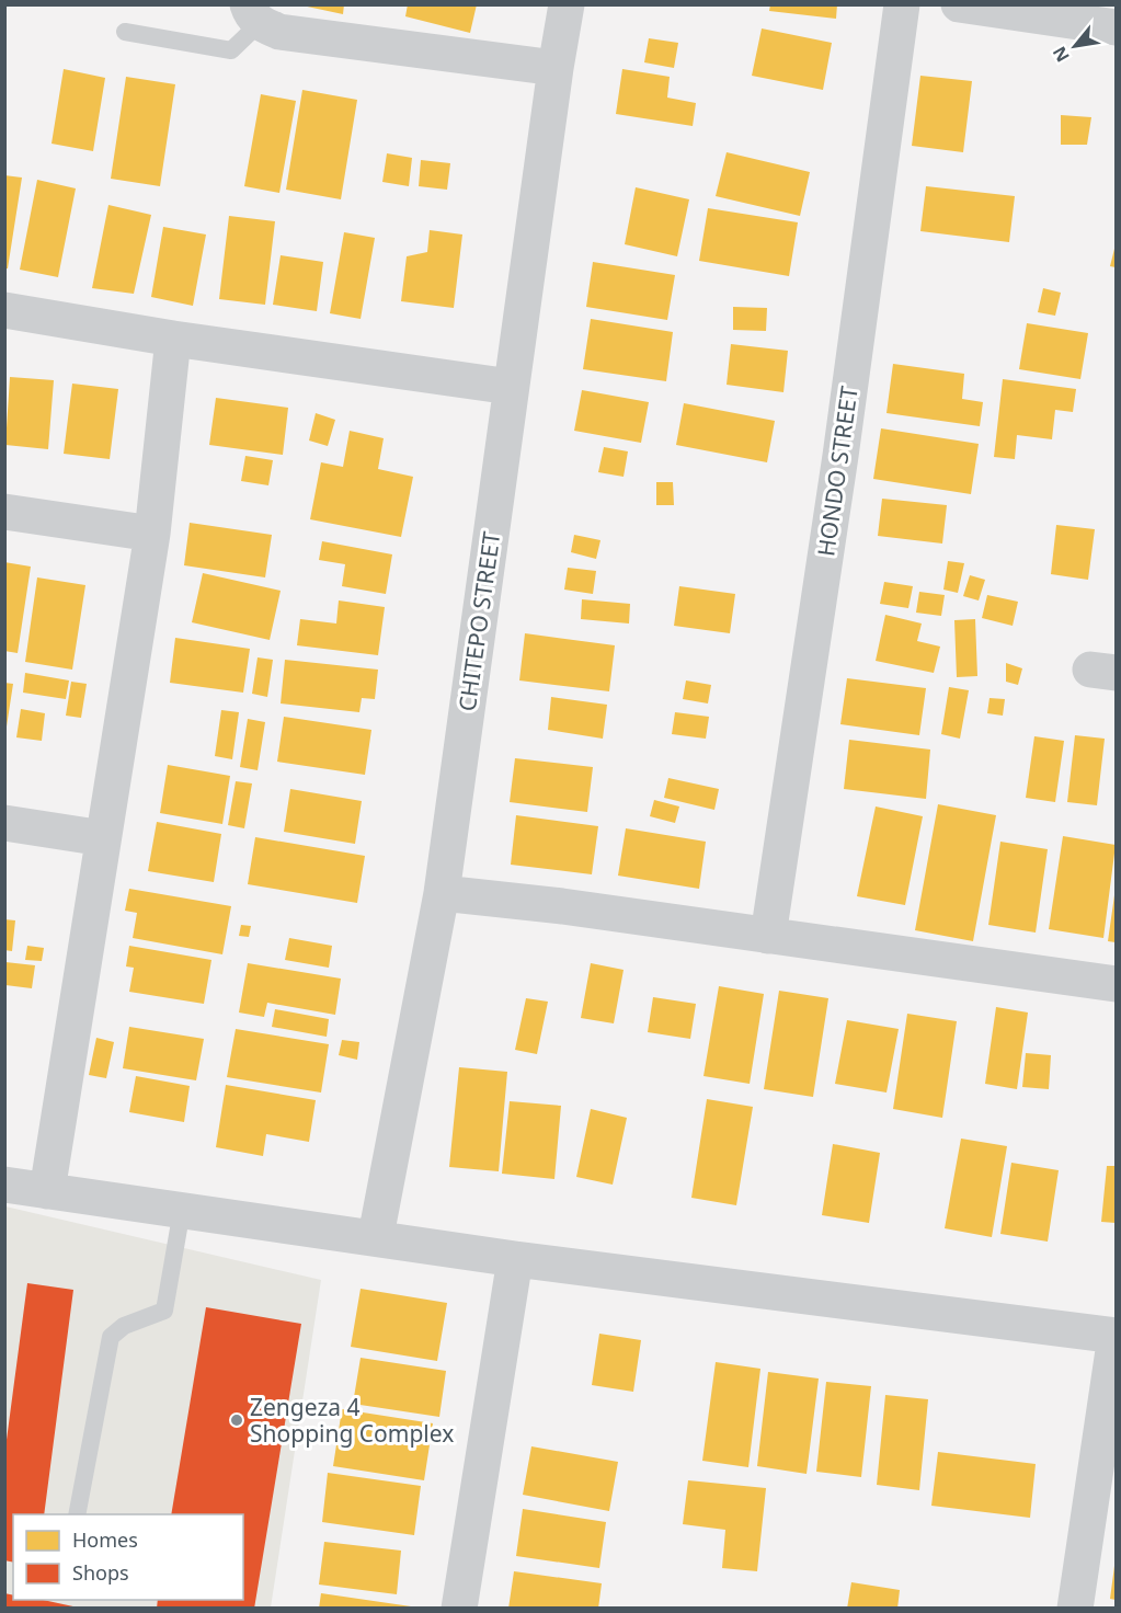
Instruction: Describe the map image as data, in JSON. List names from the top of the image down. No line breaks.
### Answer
{"streets":{"street":["HONDO STREET","CHITEPO STREET"]},"places":["Zengeza 4 Shopping Complex"],"legend":["Homes","Shops"],"north":"bottom left"}
